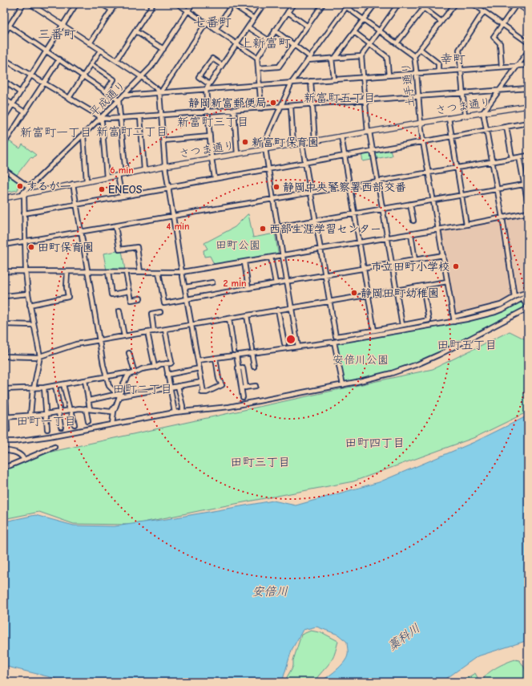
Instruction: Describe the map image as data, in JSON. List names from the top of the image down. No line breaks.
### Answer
{"streets":{"main road":["さつま通り"],"street":["土手通り","平成通り"]},"crossings":[["土手通り","さつま通り"],["平成通り","さつま通り"]],"districts":["七番町","三番町","上新富町","幸町","新富町五丁目","新富町三丁目","新富町二丁目","新富町一丁目","田町五丁目","田町二丁目","田町一丁目","田町四丁目","田町三丁目"],"water":["安倍川","藁科川"],"parks":["田町公園","安倍川公園"],"places":["静岡新富郵便局","新富町保育園","するが一","静岡中央警察署西部交番","ENEOS","西部生涯学習センター","田町保育園","市立田町小学校","静岡田町幼稚園"],"rings":["6 min","4 min","2 min"]}
